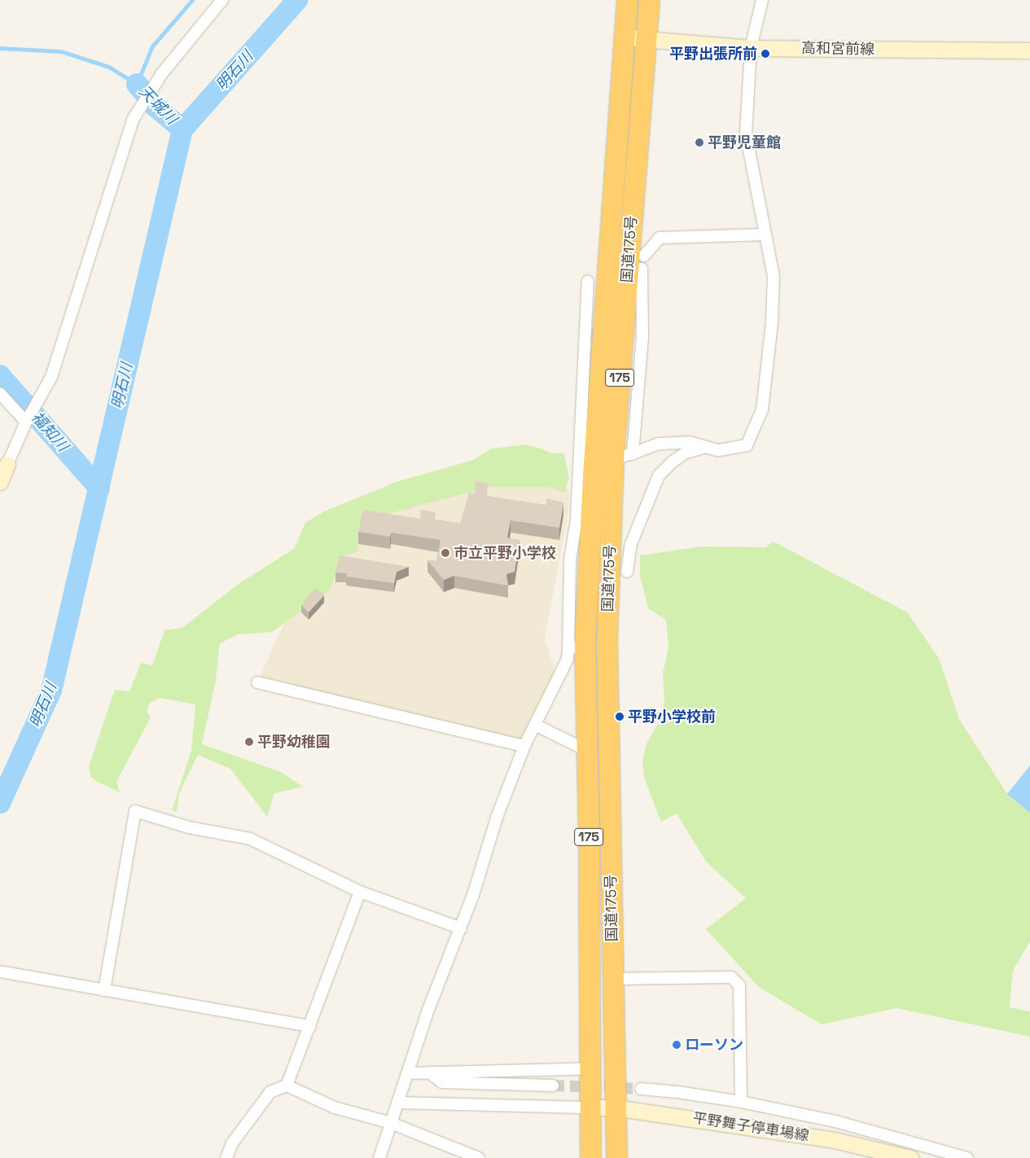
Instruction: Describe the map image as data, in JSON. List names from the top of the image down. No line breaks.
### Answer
{"streets":{"highway":["国道175号","175"],"street":["高和宮前線","平野舞子停車場線"]},"crossings":[["高和宮前線","国道175号"],["国道175号","平野舞子停車場線"]],"water":["明石川","天城川","福知川"],"places":["平野出張所前","平野児童館","市立平野小学校","平野小学校前","平野幼稚園","ローソン"]}
